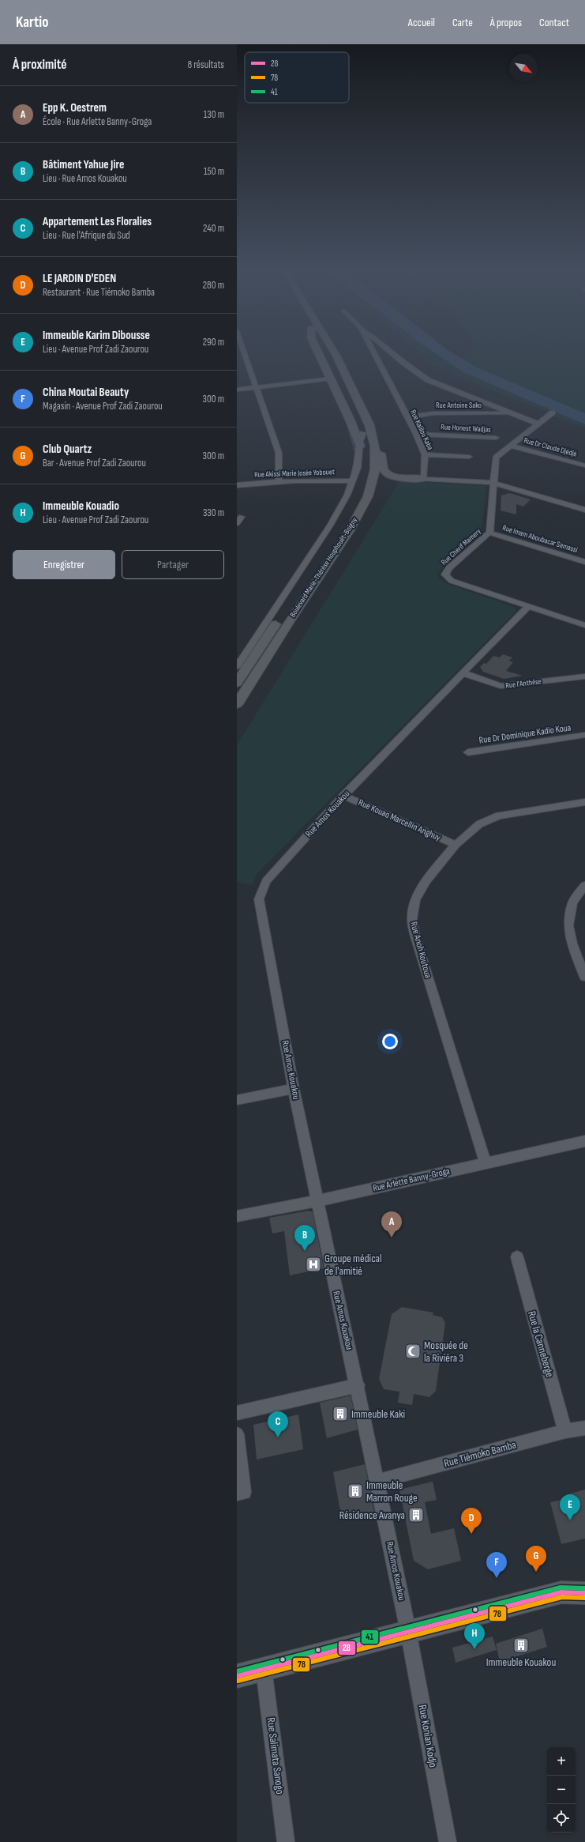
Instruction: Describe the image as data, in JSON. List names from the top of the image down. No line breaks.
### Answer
{"streets":{"main road":["Boulevard Marie-Thérèse Houphouët-Boigny"],"street":["Rue Antoine Sako","Rue Honest Wadjas","Rue Kalilou Kaba","Rue Dr Claude Djédjé","Rue Akissi Marie Josée Yobouet","Rue Imam Aboubacar Samassi","Rue Cherif Mamery","Rue l'Anthèse","Rue Dr Dominique Kadio Koua","Rue Amos Kouakou","Rue Kouao Marcellin Anghuy","Rue Anoh Koutoua","Rue Arlette Banny-Groga","Rue la Canneberge","Rue Tiémoko Bamba","Rue Konian Kodjo","Rue Salimata Sanogo"]},"crossings":[["Rue Antoine Sako","Rue Kalilou Kaba"],["Rue Honest Wadjas","Rue Kalilou Kaba"],["Rue Dr Claude Djédjé","Rue Cherif Mamery"],["Rue Imam Aboubacar Samassi","Rue Cherif Mamery"],["Rue Cherif Mamery","Rue Amos Kouakou"],["Rue l'Anthèse","Rue Amos Kouakou"],["Rue Amos Kouakou","Rue Kouao Marcellin Anghuy"],["Rue Amos Kouakou","Rue Arlette Banny-Groga"],["Rue Amos Kouakou","Rue Tiémoko Bamba"],["Rue Amos Kouakou","Rue Konian Kodjo"],["Rue Kouao Marcellin Anghuy","Rue Anoh Koutoua"],["Rue Anoh Koutoua","Rue Arlette Banny-Groga"],["Rue la Canneberge","Rue Tiémoko Bamba"]],"places":{"hospital":["Groupe médical de l'amitié"],"mosque":["Mosquée de la Riviéra 3"],"building":["Immeuble Kaki","Immeuble Marron Rouge","Résidence Avanya","Immeuble Kouakou"]},"lines":["transit line 41","transit line 28","transit line 78"],"legend":["28","78","41"],"north":"bottom right","page":{"header":"Kartio","nav":["Accueil","Carte","À propos","Contact"],"heading":["À proximité","8 résultats"],"list":[{"mark":"A","name":"Epp K. Oestrem","note":"École · Rue Arlette Banny-Groga","value":"130 m"},{"mark":"B","name":"Bâtiment Yahue Jire","note":"Lieu · Rue Amos Kouakou","value":"150 m"},{"mark":"C","name":"Appartement Les Floralies","note":"Lieu · Rue l'Afrique du Sud","value":"240 m"},{"mark":"D","name":"LE JARDIN D'EDEN","note":"Restaurant · Rue Tiémoko Bamba","value":"280 m"},{"mark":"E","name":"Immeuble Karim Dibousse","note":"Lieu · Avenue Prof Zadi Zaourou","value":"290 m"},{"mark":"F","name":"China Moutai Beauty","note":"Magasin · Avenue Prof Zadi Zaourou","value":"300 m"},{"mark":"G","name":"Club Quartz","note":"Bar · Avenue Prof Zadi Zaourou","value":"300 m"},{"mark":"H","name":"Immeuble Kouadio","note":"Lieu · Avenue Prof Zadi Zaourou","value":"330 m"}],"buttons":["Enregistrer","Partager"],"pins":["A","B","C","E","D","G","F","H"],"map_buttons":["+","−"]}}
